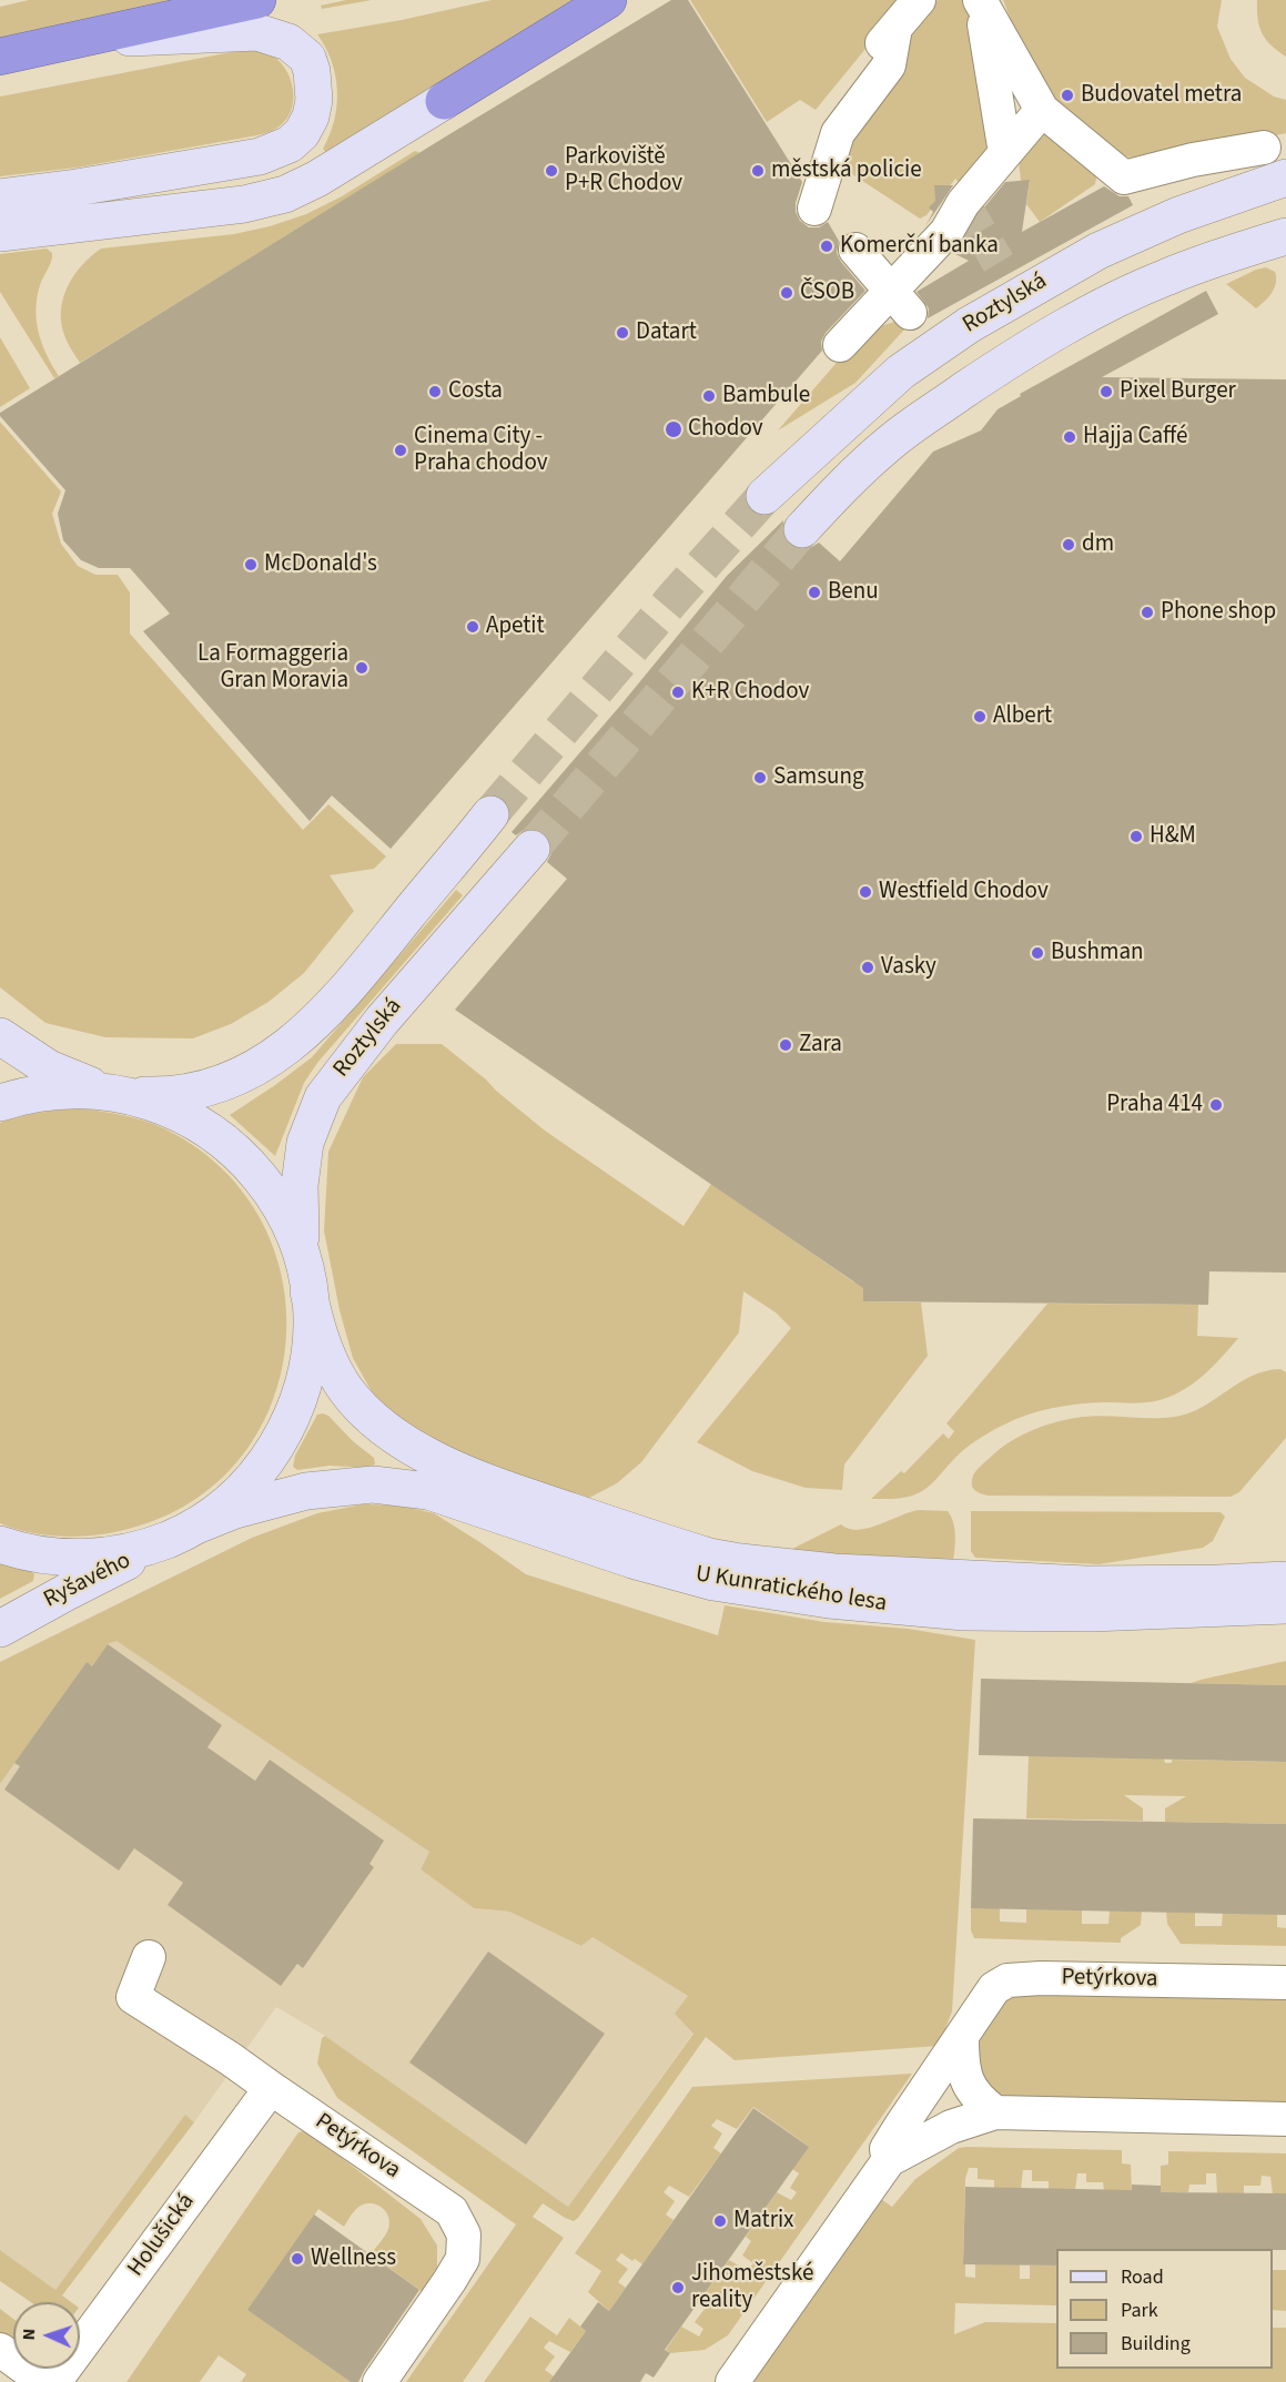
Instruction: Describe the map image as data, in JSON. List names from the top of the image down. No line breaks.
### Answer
{"streets":{"main road":["Roztylská","Ryšavého","U Kunratického lesa"],"street":["Petýrkova","Holušická"]},"crossings":[["Roztylská","U Kunratického lesa"],["Ryšavého","U Kunratického lesa"],["Petýrkova","Holušická"]],"places":["Budovatel metra","Parkoviště P+R Chodov","městská policie","Komerční banka","ČSOB","Datart","Costa","Pixel Burger","Bambule","Chodov","Hajja Caffé","Cinema City - Praha chodov","dm","McDonald's","Benu","Phone shop","Apetit","La Formaggeria Gran Moravia","K+R Chodov","Albert","Samsung","H&M","Westfield Chodov","Bushman","Vasky","Zara","Praha 414","Matrix","Wellness","Jihoměstské reality"],"legend":["Road","Park","Building"],"north":"left"}
